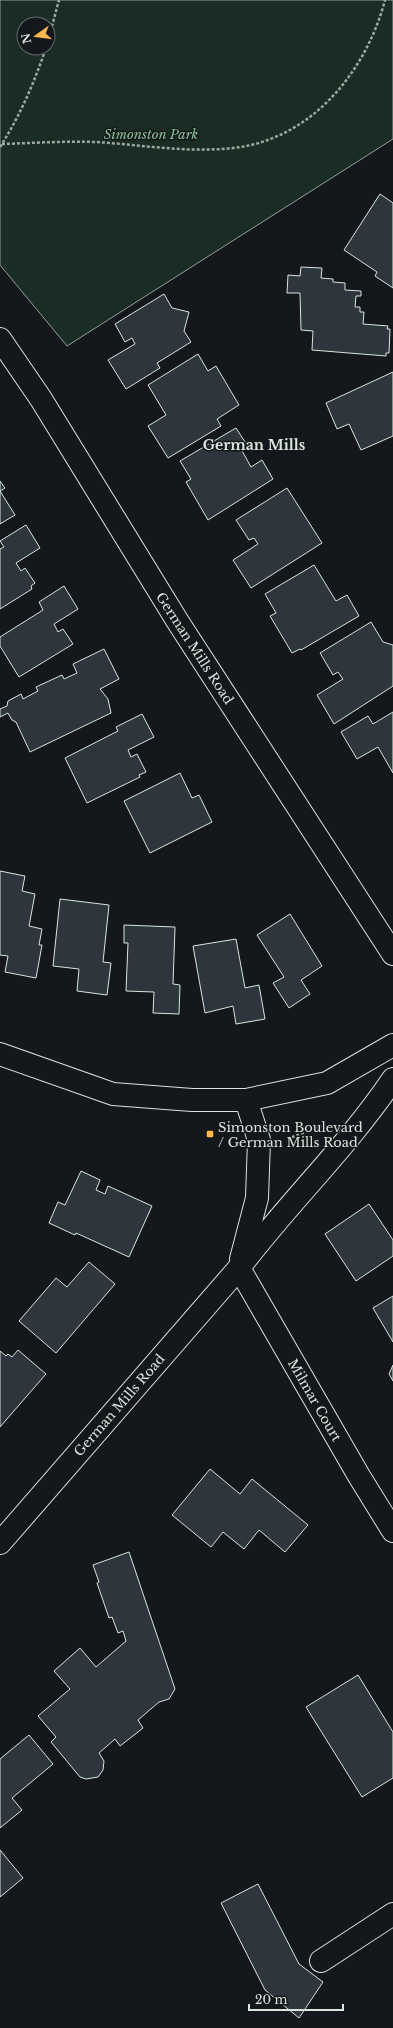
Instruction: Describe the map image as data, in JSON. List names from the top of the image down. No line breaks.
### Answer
{"streets":{"street":["German Mills Road","Milmar Court"]},"crossings":[["German Mills Road","Milmar Court"]],"districts":["German Mills"],"parks":["Simonston Park"],"places":{"transit":["Simonston Boulevard / German Mills Road"]},"scale_bar":"20 m","north":"left"}
